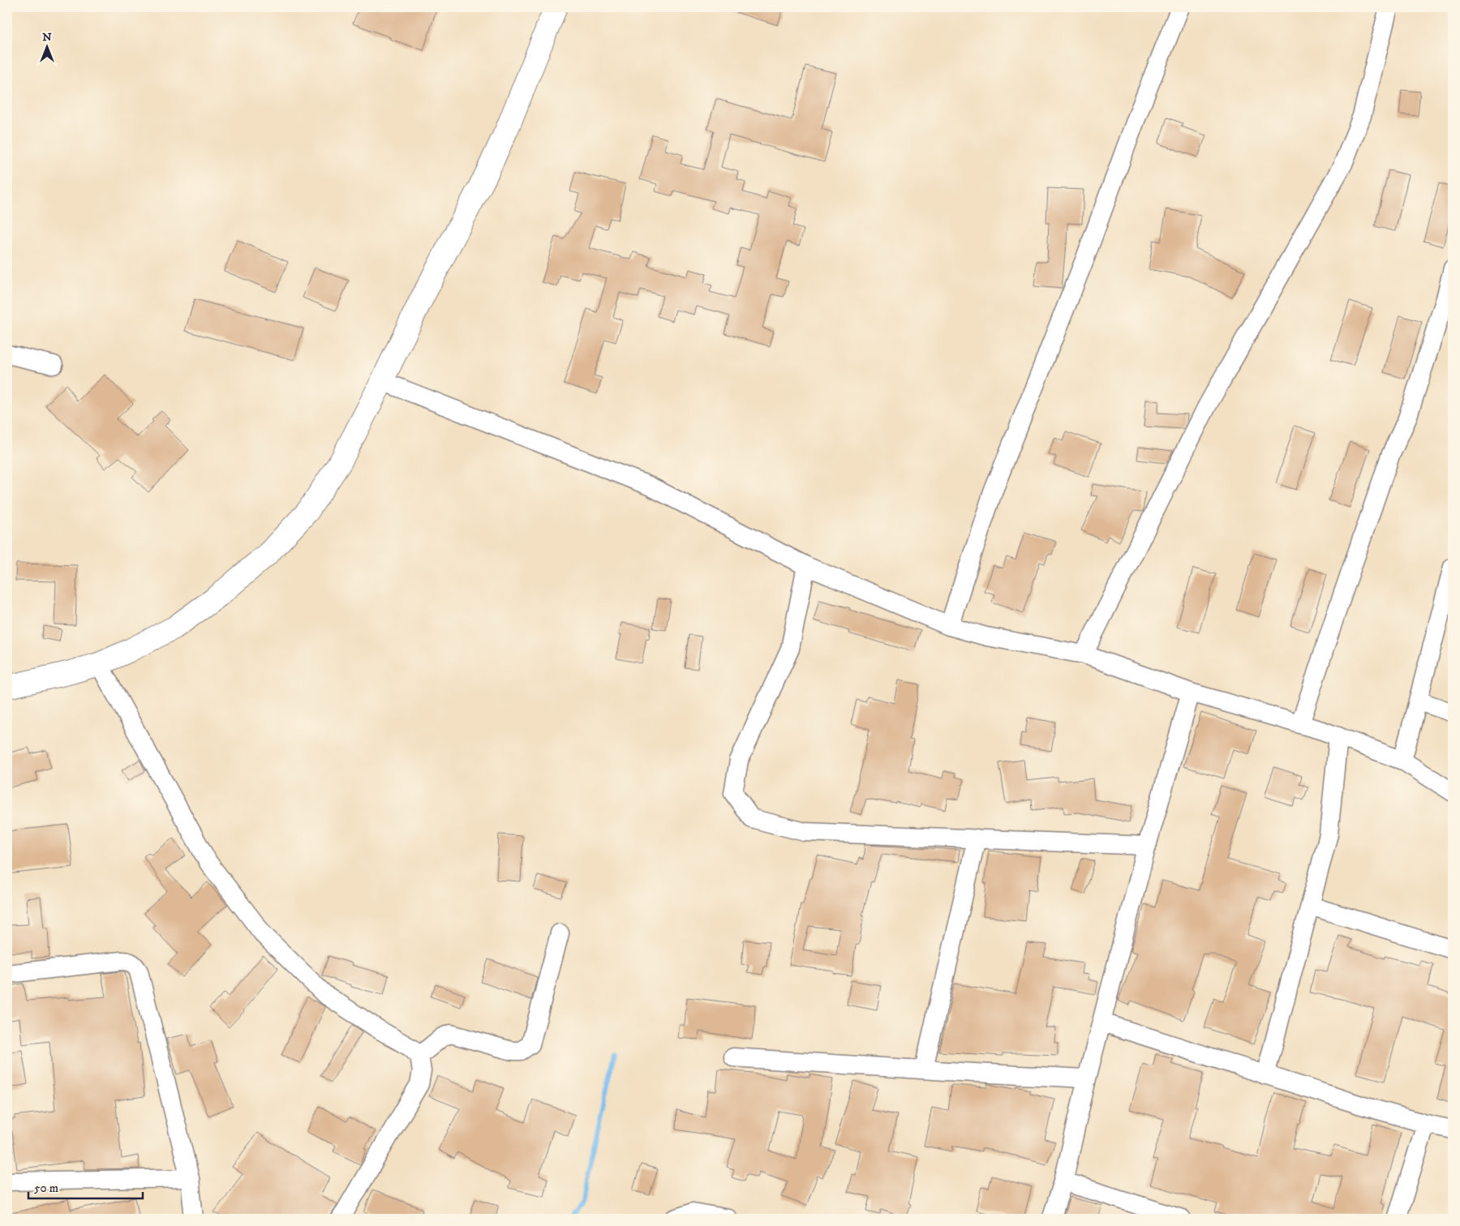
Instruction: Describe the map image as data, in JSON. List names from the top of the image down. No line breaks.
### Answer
{"scale_bar":"50 m","north":"top"}
